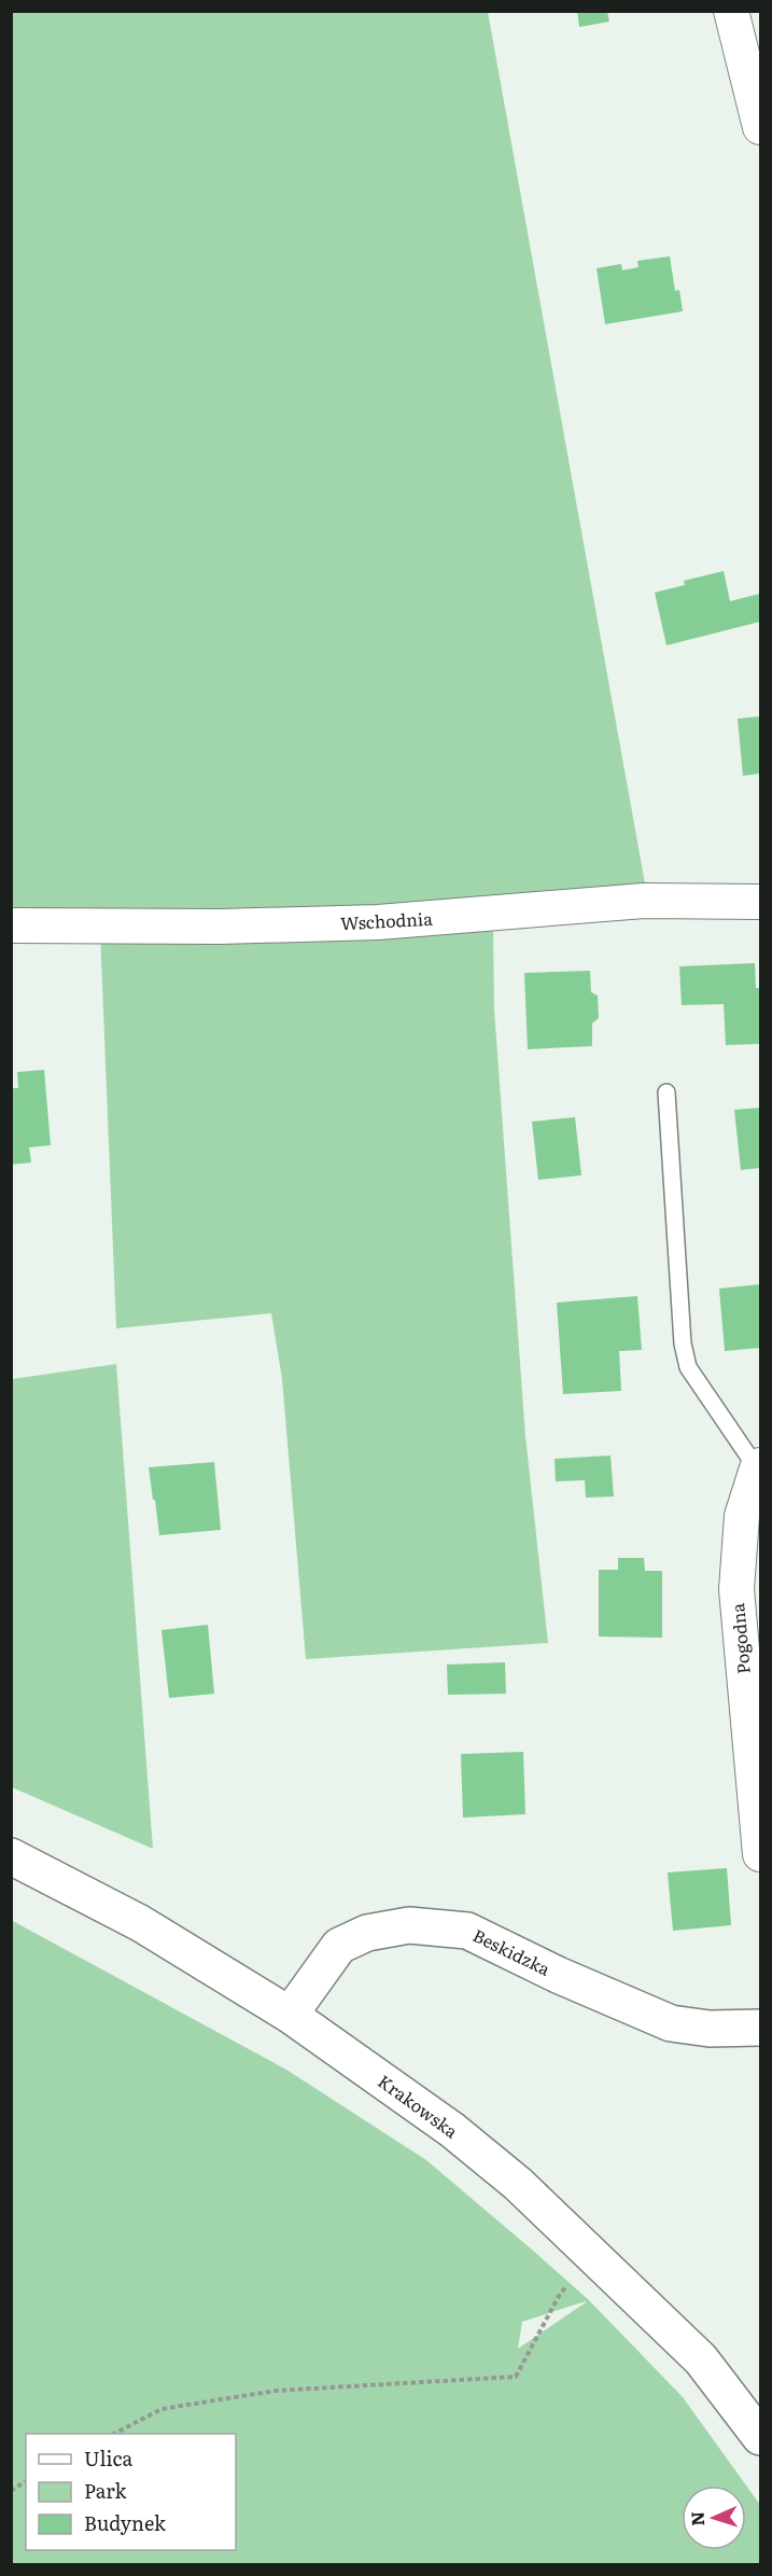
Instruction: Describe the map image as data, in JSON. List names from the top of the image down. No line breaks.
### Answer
{"streets":{"main road":["Beskidzka","Krakowska"],"street":["Wschodnia","Pogodna"]},"crossings":[["Beskidzka","Krakowska"]],"legend":["Ulica","Park","Budynek"],"north":"left"}
